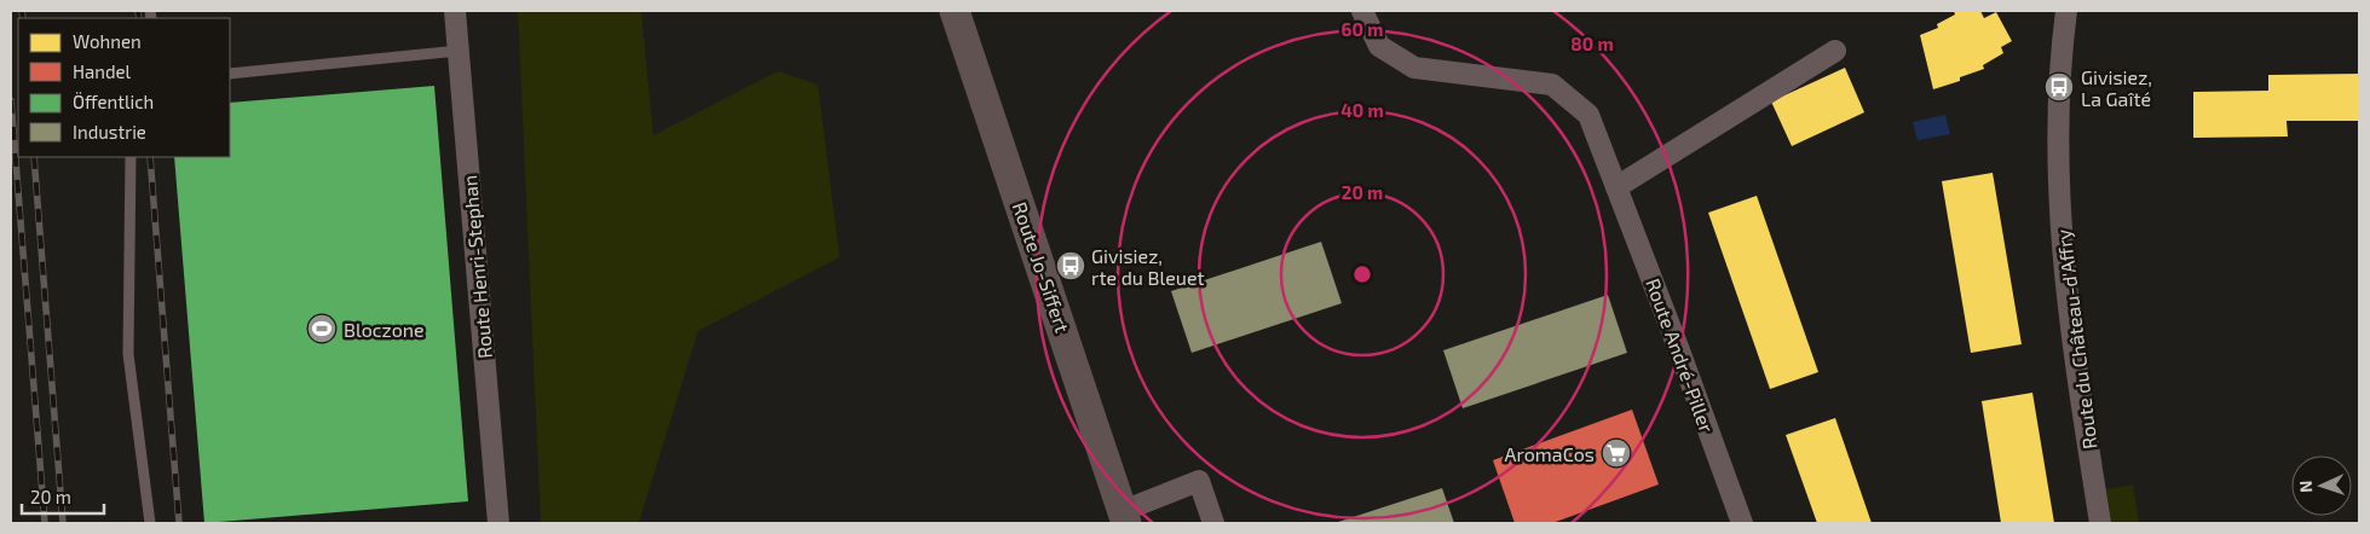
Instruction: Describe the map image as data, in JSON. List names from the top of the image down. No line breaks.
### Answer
{"streets":{"main road":["Route Jo-Siffert"],"street":["Route Henri-Stephan","Route du Château-d'Affry","Route André-Piller"]},"places":{"bus stop":["Givisiez, La Gaîté","Givisiez, rte du Bleuet"],"sports":["Bloczone"],"supermarket":["AromaCos"]},"legend":["Wohnen","Handel","Öffentlich","Industrie"],"scale_bar":"20 m","north":"left","rings":["60 m","80 m","40 m","20 m"]}
